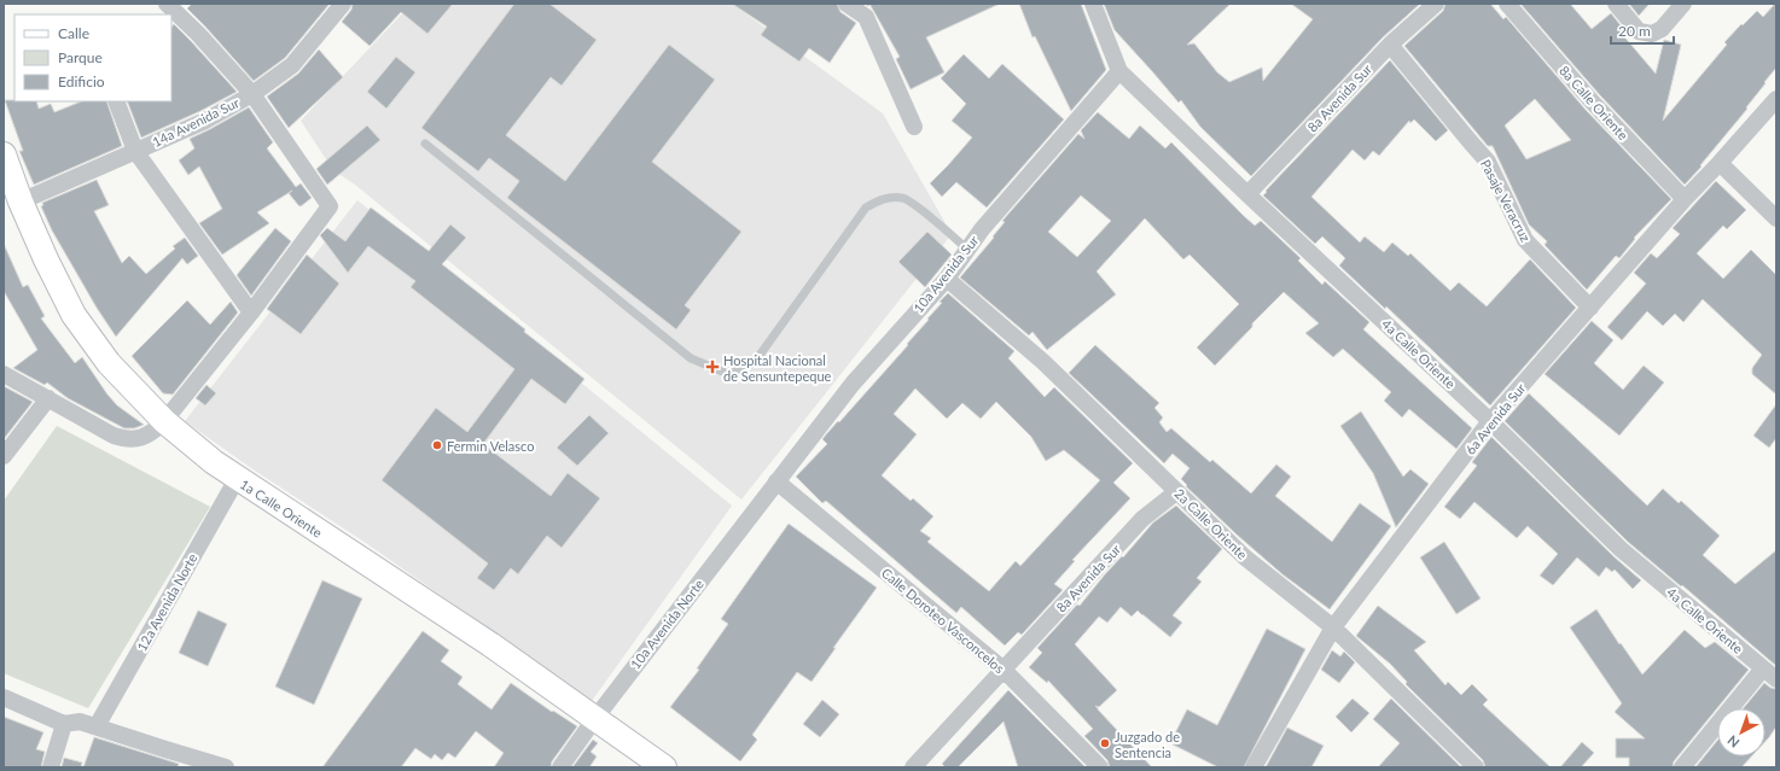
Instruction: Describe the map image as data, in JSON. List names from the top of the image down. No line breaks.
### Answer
{"streets":{"street":["8a Avenida Sur","8a Calle Oriente","14a Avenida Sur","Pasaje Veracruz","10a Avenida Sur","4a Calle Oriente","6a Avenida Sur","1a Calle Oriente","2a Calle Oriente","12a Avenida Norte","Calle Doroteo Vasconcelos","10a Avenida Norte"]},"crossings":[["8a Avenida Sur","Pasaje Veracruz"],["8a Avenida Sur","4a Calle Oriente"],["8a Avenida Sur","2a Calle Oriente"],["8a Avenida Sur","Calle Doroteo Vasconcelos"],["8a Calle Oriente","6a Avenida Sur"],["14a Avenida Sur","1a Calle Oriente"],["Pasaje Veracruz","6a Avenida Sur"],["10a Avenida Sur","4a Calle Oriente"],["10a Avenida Sur","2a Calle Oriente"],["10a Avenida Sur","Calle Doroteo Vasconcelos"],["10a Avenida Sur","10a Avenida Norte"],["4a Calle Oriente","6a Avenida Sur"],["6a Avenida Sur","2a Calle Oriente"],["1a Calle Oriente","12a Avenida Norte"],["1a Calle Oriente","10a Avenida Norte"],["Calle Doroteo Vasconcelos","10a Avenida Norte"]],"places":{"health":["Hospital Nacional de Sensuntepeque"],"other":["Fermin Velasco","Juzgado de Sentencia"]},"legend":["Calle","Parque","Edificio"],"scale_bar":"20 m","north":"bottom left"}
